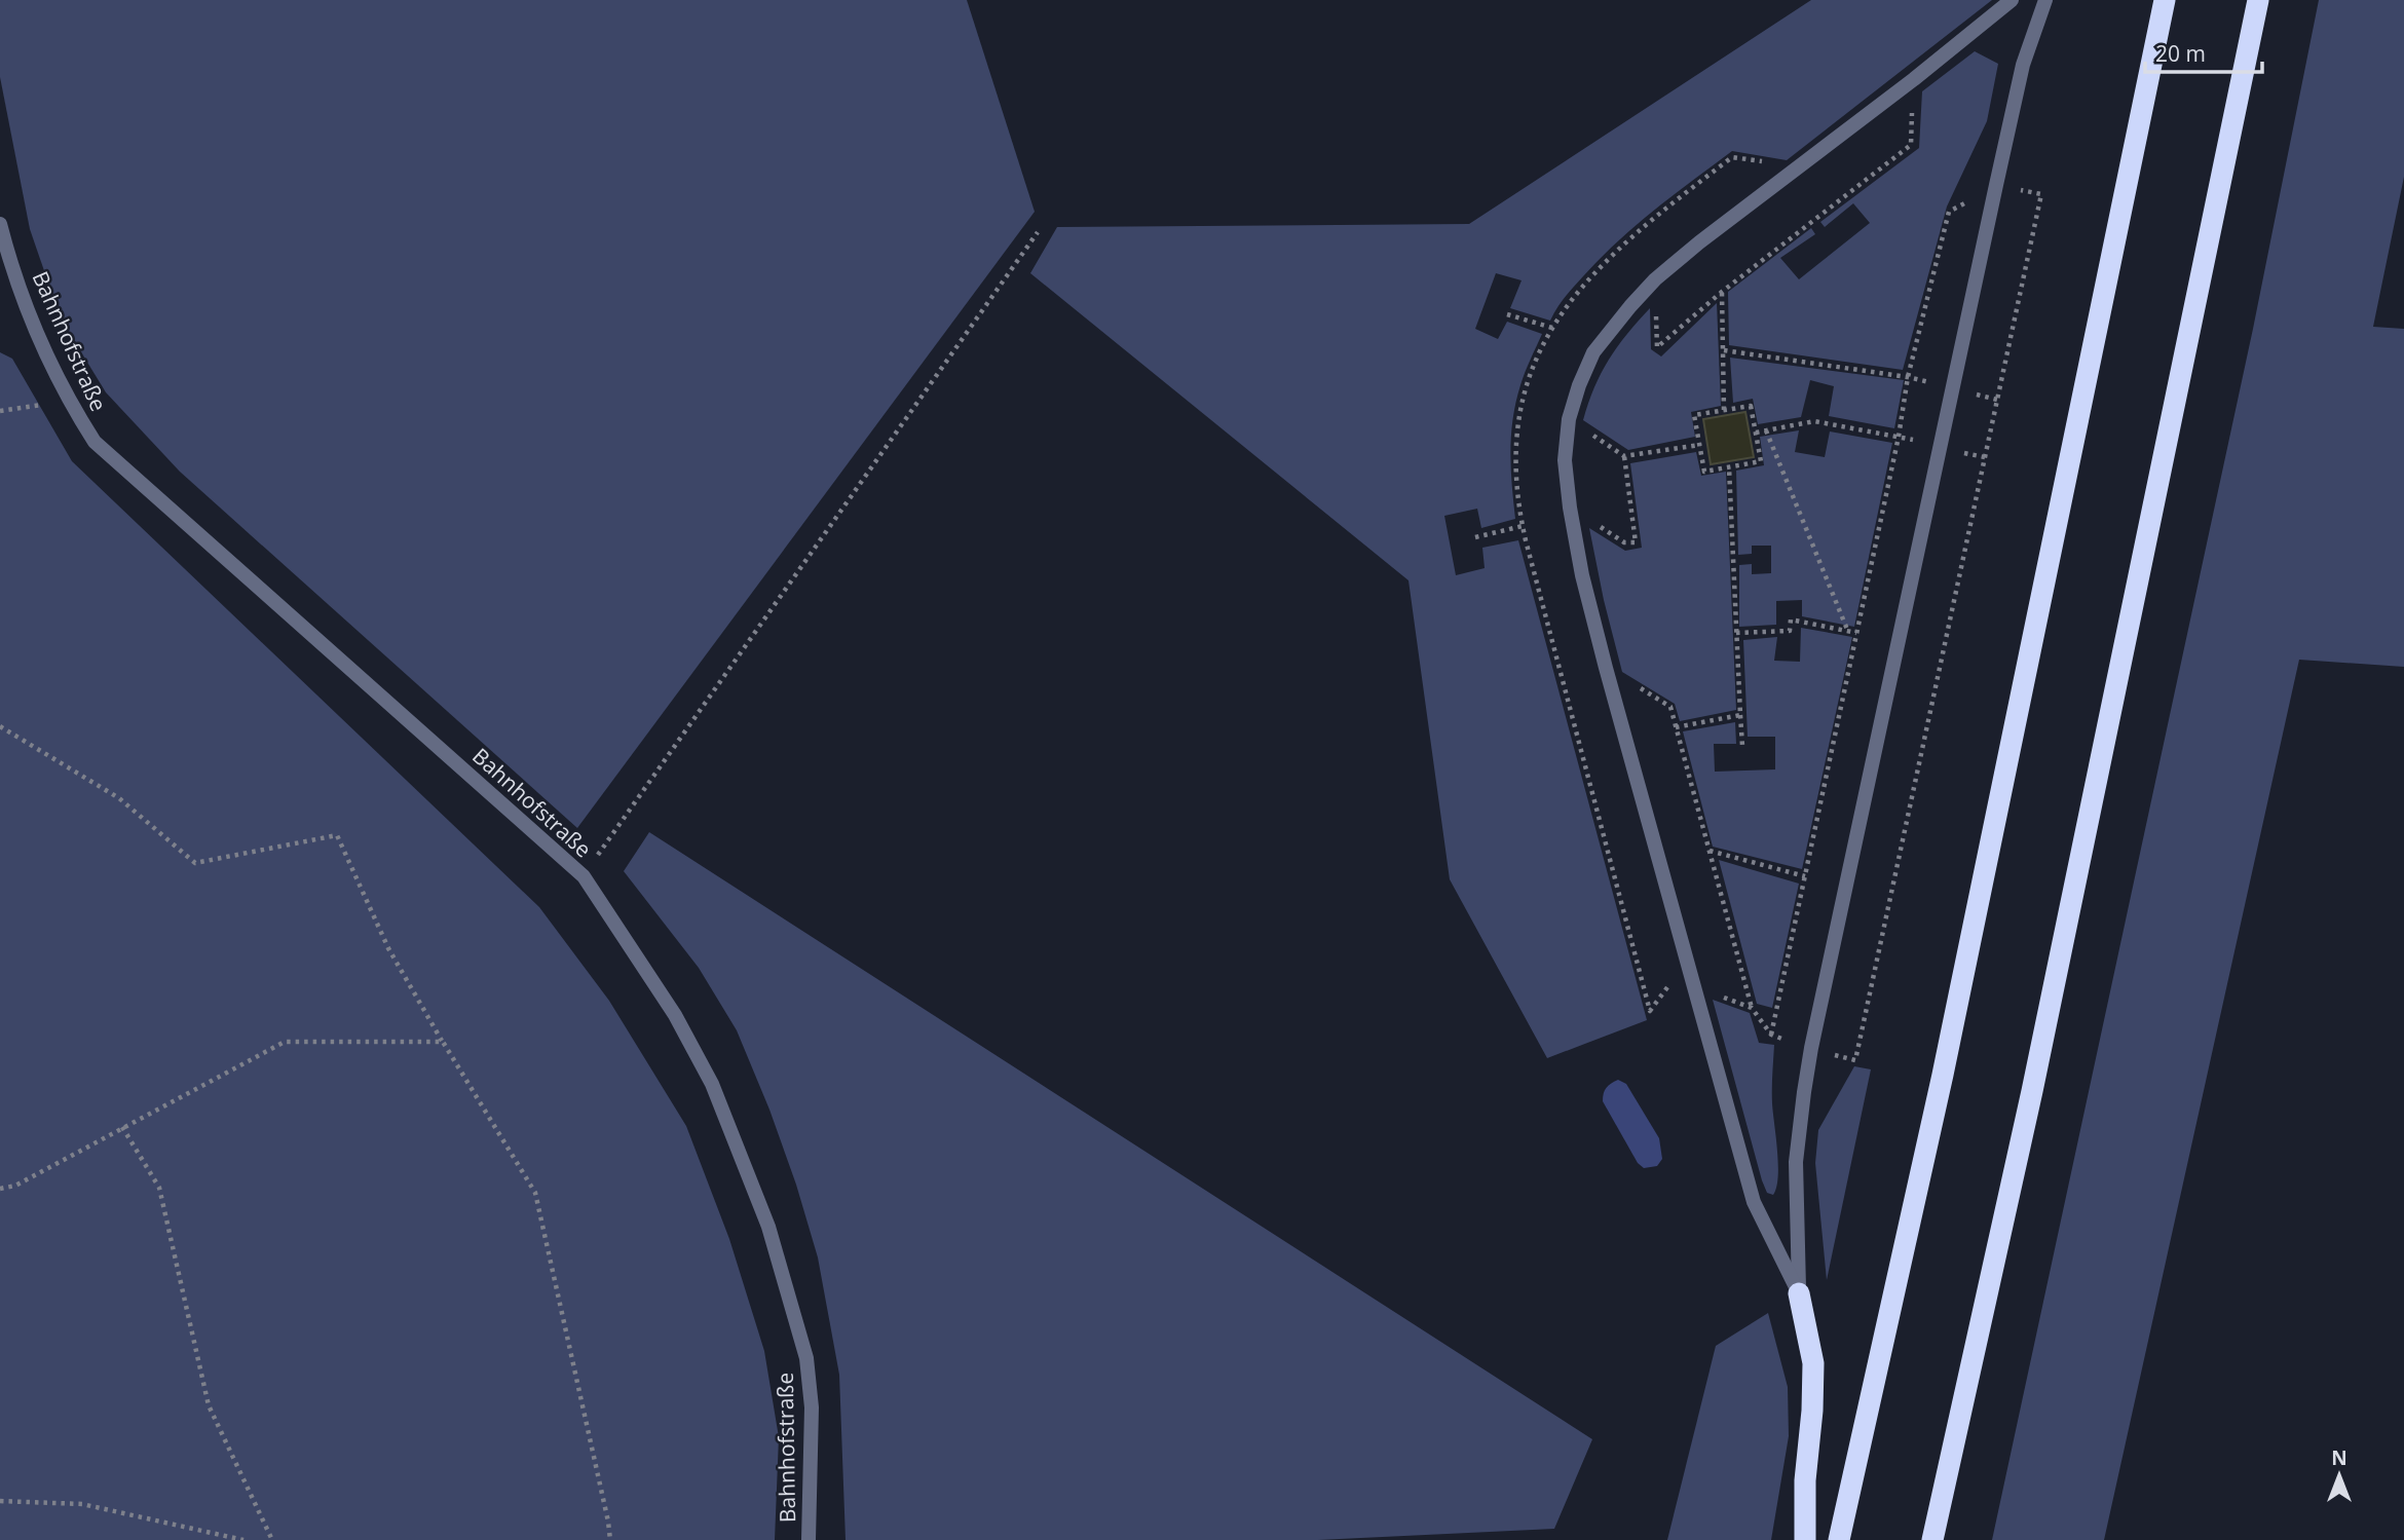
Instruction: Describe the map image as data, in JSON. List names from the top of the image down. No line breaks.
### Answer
{"streets":{"street":["Bahnhofstraße"]},"scale_bar":"20 m","north":"top"}
